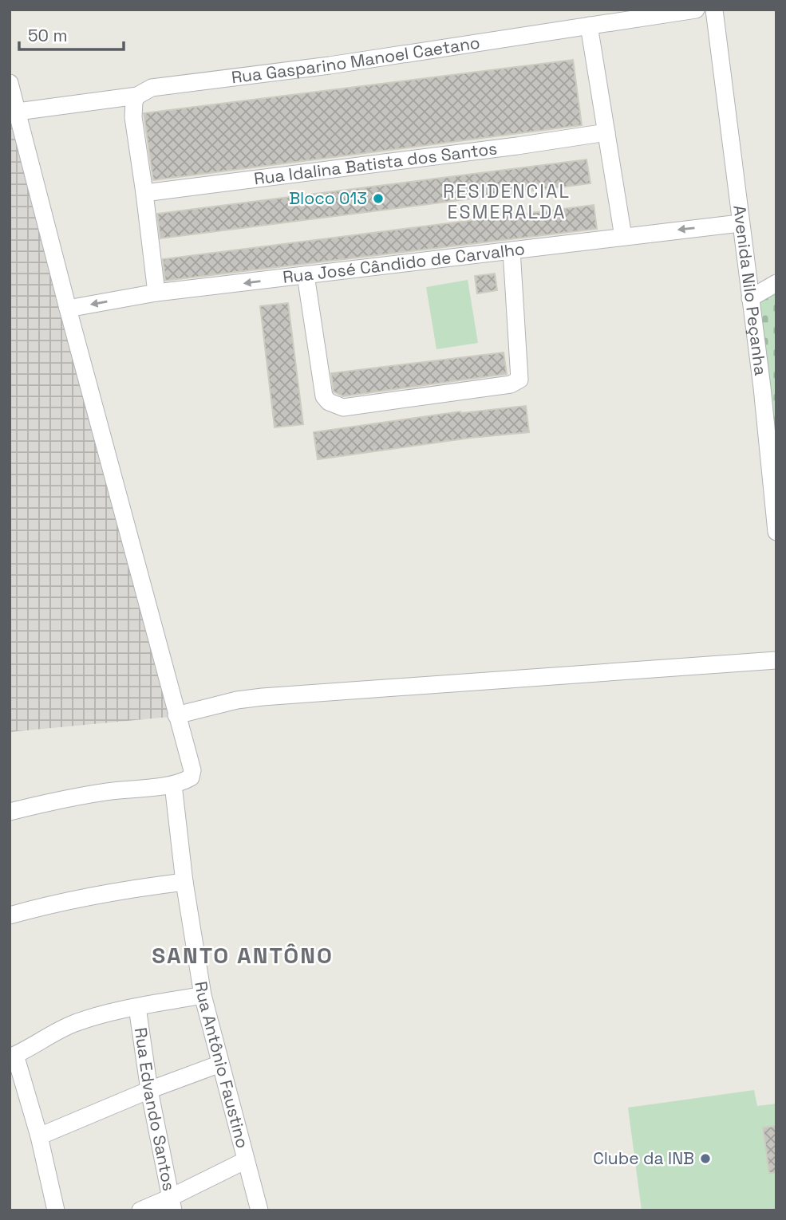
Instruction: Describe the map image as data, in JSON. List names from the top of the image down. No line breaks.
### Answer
{"streets":{"street":["Rua Gasparino Manoel Caetano","Rua Idalina Batista dos Santos","Rua José Cândido de Carvalho","Avenida Nilo Peçanha","Rua Antônio Faustino","Rua Edvando Santos"]},"crossings":[["Rua José Cândido de Carvalho","Avenida Nilo Peçanha"]],"one_way":["Rua José Cândido de Carvalho"],"districts":["RESIDENCIAL ESMERALDA","SANTO ANTÔNO"],"places":["Bloco 013","Clube da INB"],"scale_bar":"50 m"}
